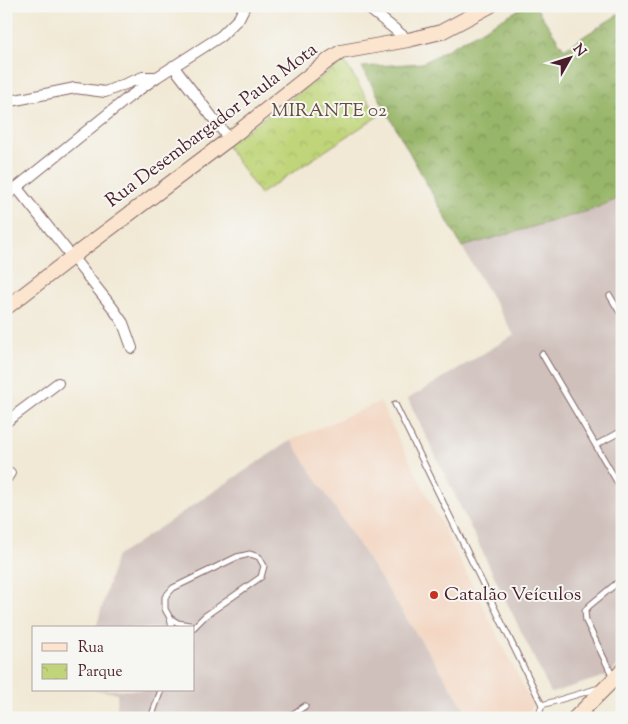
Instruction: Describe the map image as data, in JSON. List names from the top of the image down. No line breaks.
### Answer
{"streets":{"street":["Rua Desembargador Paula Mota"]},"parks":["MIRANTE 02"],"places":["Catalão Veículos"],"legend":["Rua","Parque"],"north":"top right"}
